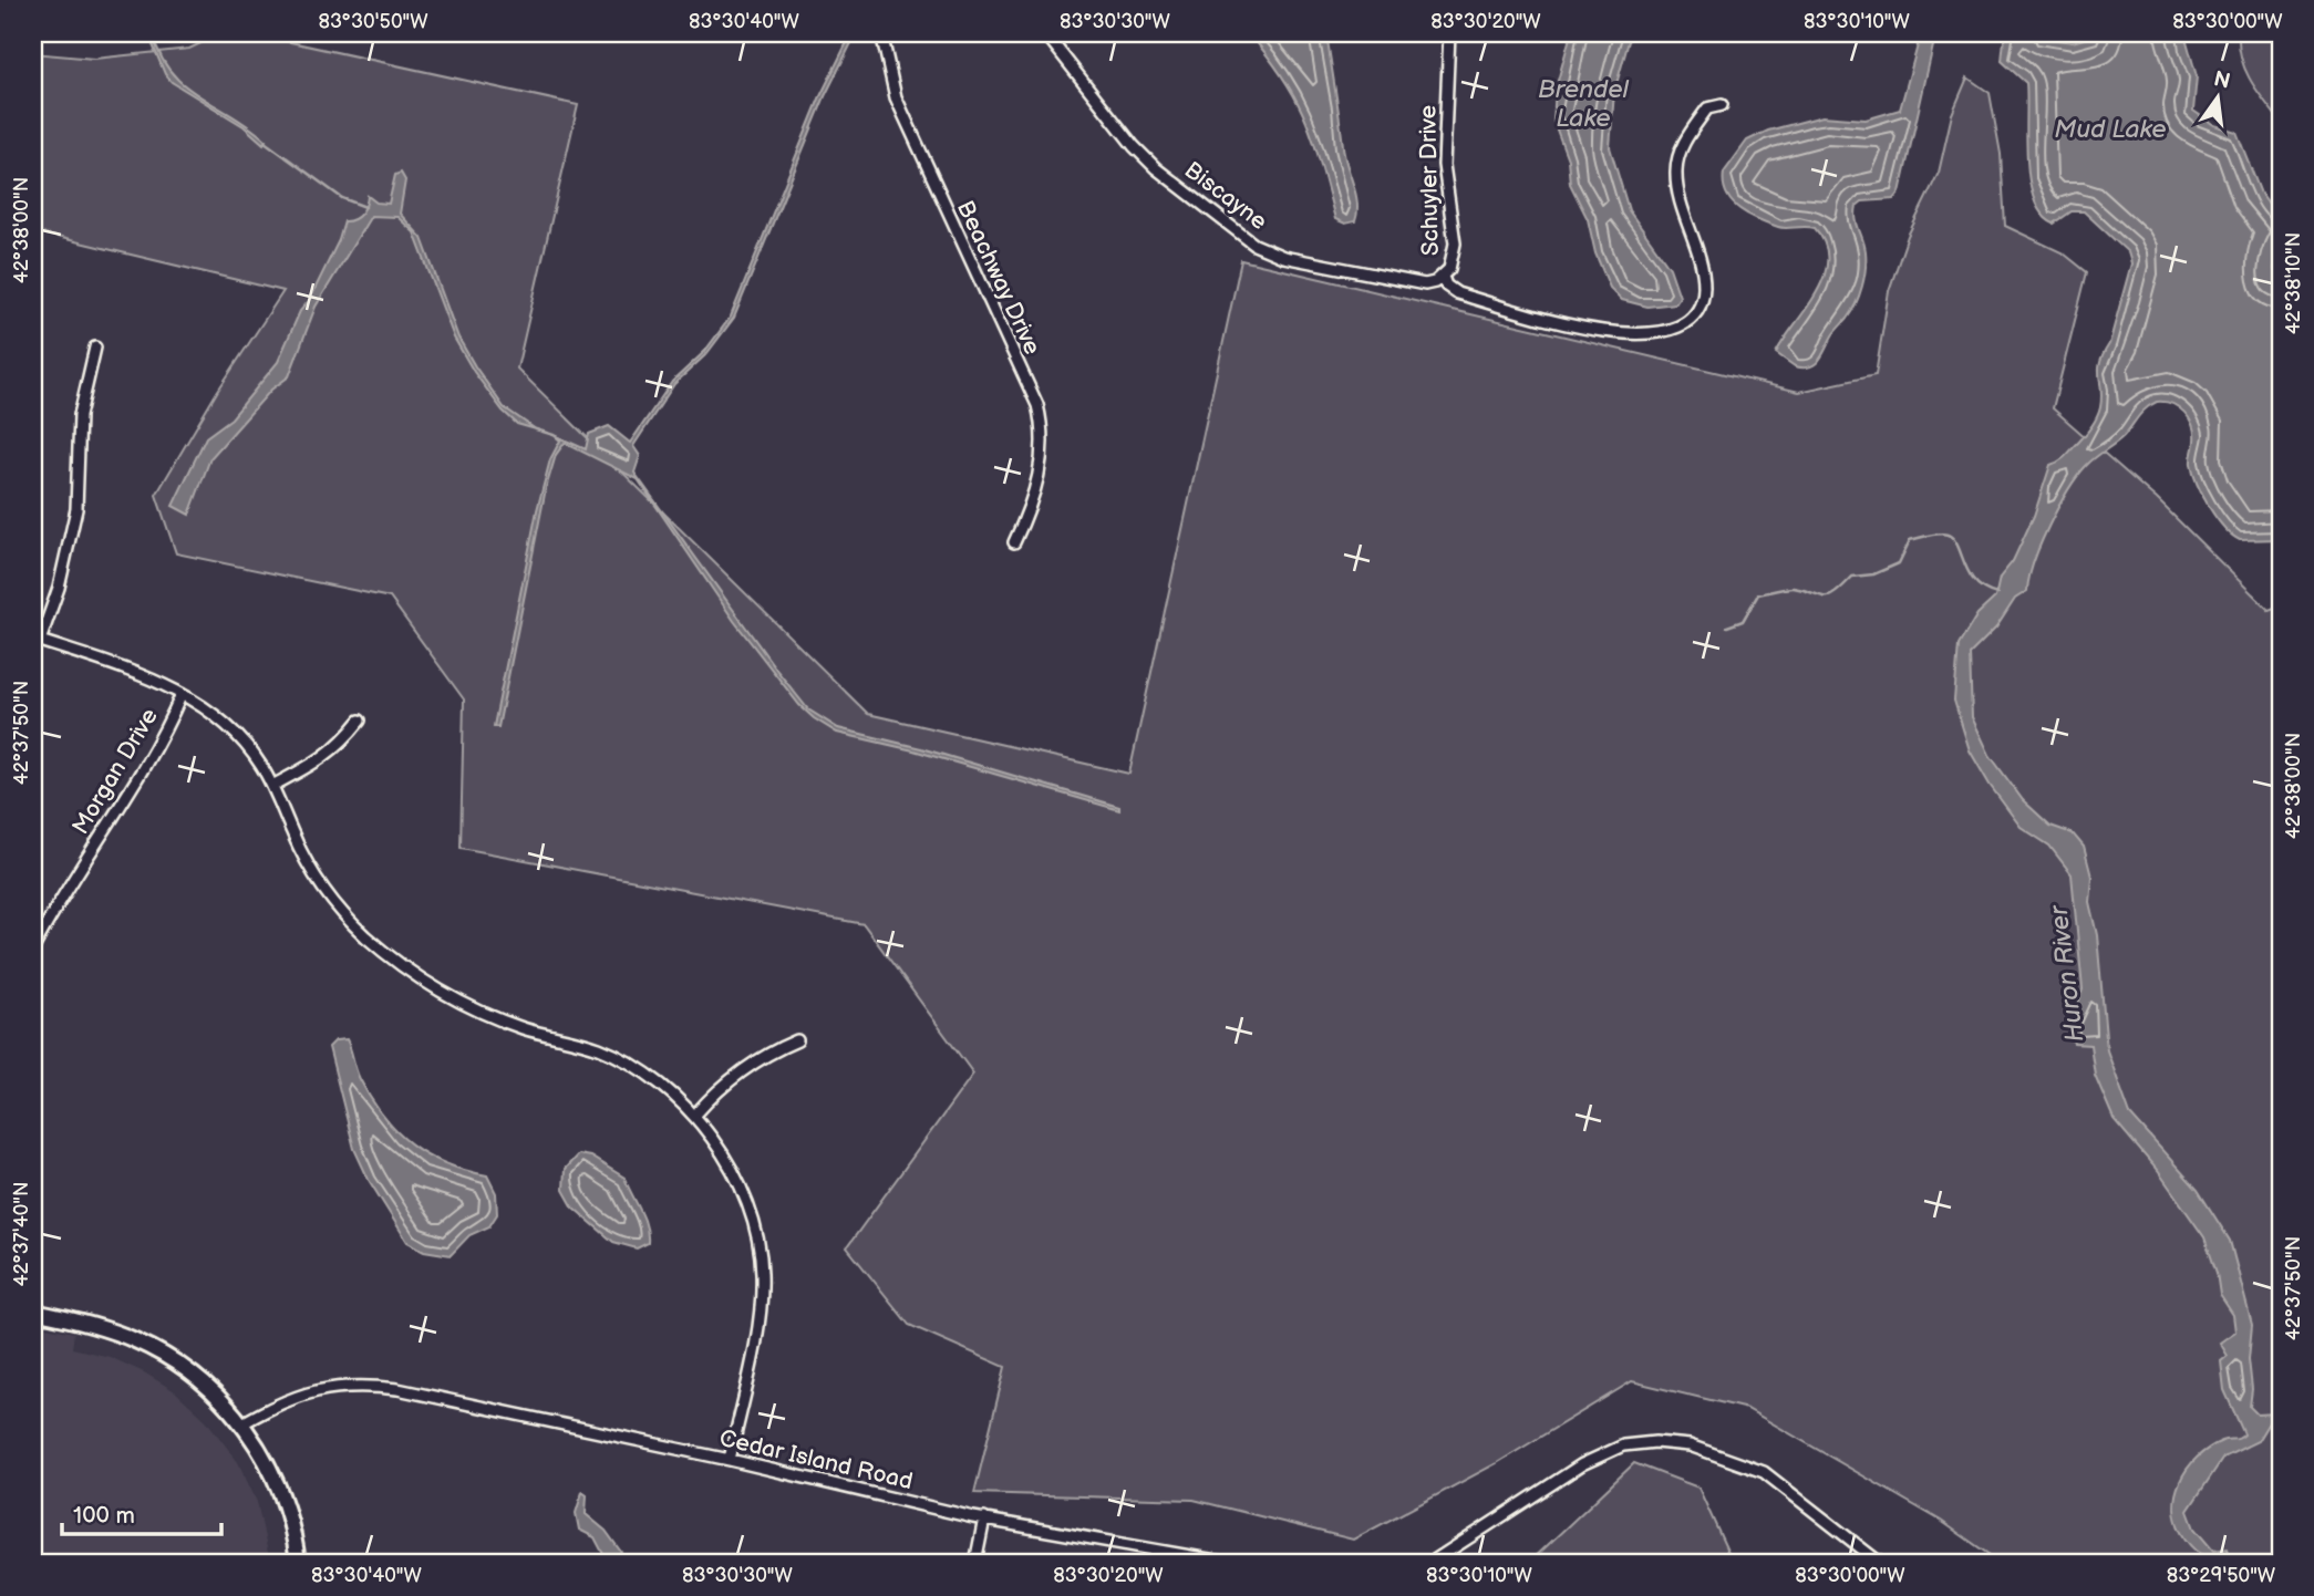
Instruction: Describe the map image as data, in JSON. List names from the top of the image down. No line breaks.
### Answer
{"streets":{"street":["Schuyler Drive","Biscayne","Beachway Drive","Morgan Drive","Cedar Island Road"]},"crossings":[["Schuyler Drive","Biscayne"]],"water":["Brendel Lake","Mud Lake","Huron River"],"scale_bar":"100 m","north":"top","coordinates":["83°30'50\"W","83°30'40\"W","83°30'30\"W","83°30'20\"W","83°30'10\"W","83°30'00\"W","42°38'00\"N","42°38'10\"N","42°37'50\"N","42°37'40\"N","83°29'50\"W"]}
